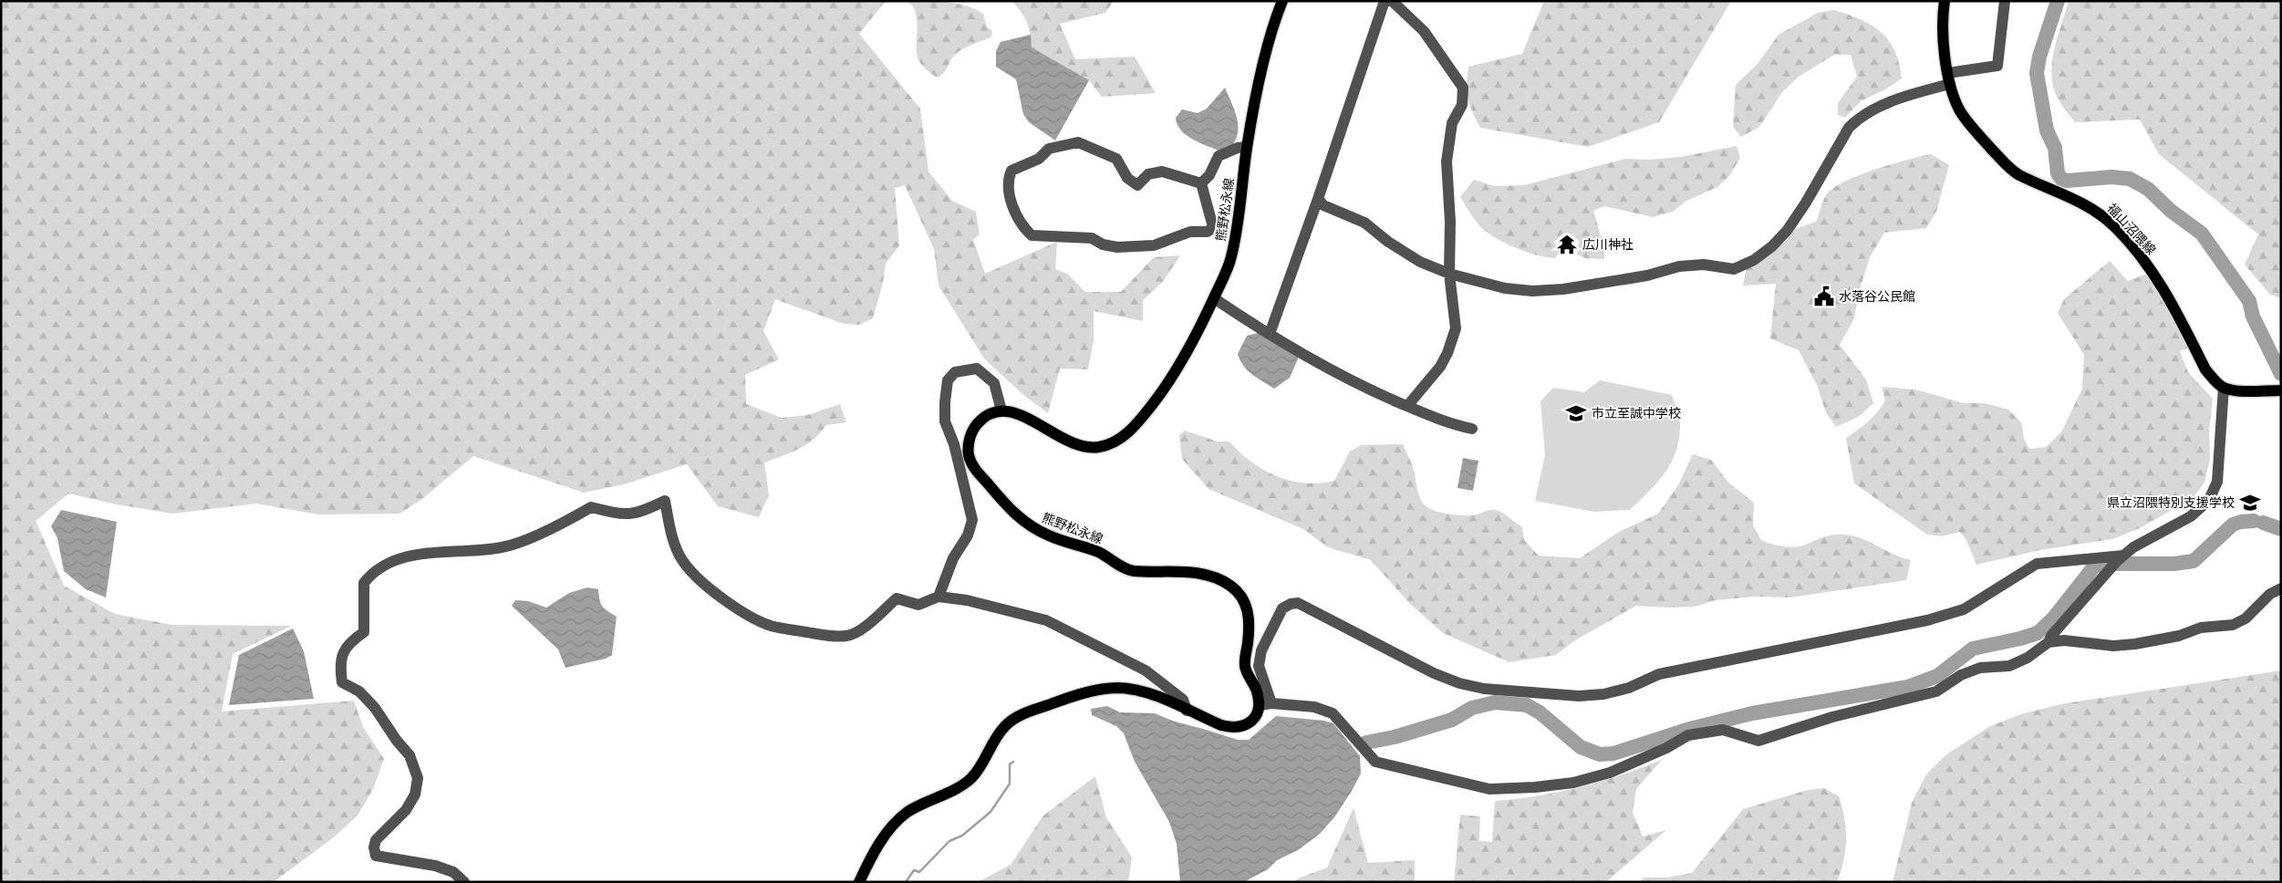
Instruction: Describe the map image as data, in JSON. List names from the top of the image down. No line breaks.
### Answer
{"streets":{"main road":["熊野松永線","福山沼隈線"]},"places":{"temple":["広川神社"],"public building":["水落谷公民館"],"school or university":["市立至誠中学校","県立沼隈特別支援学校"]}}
